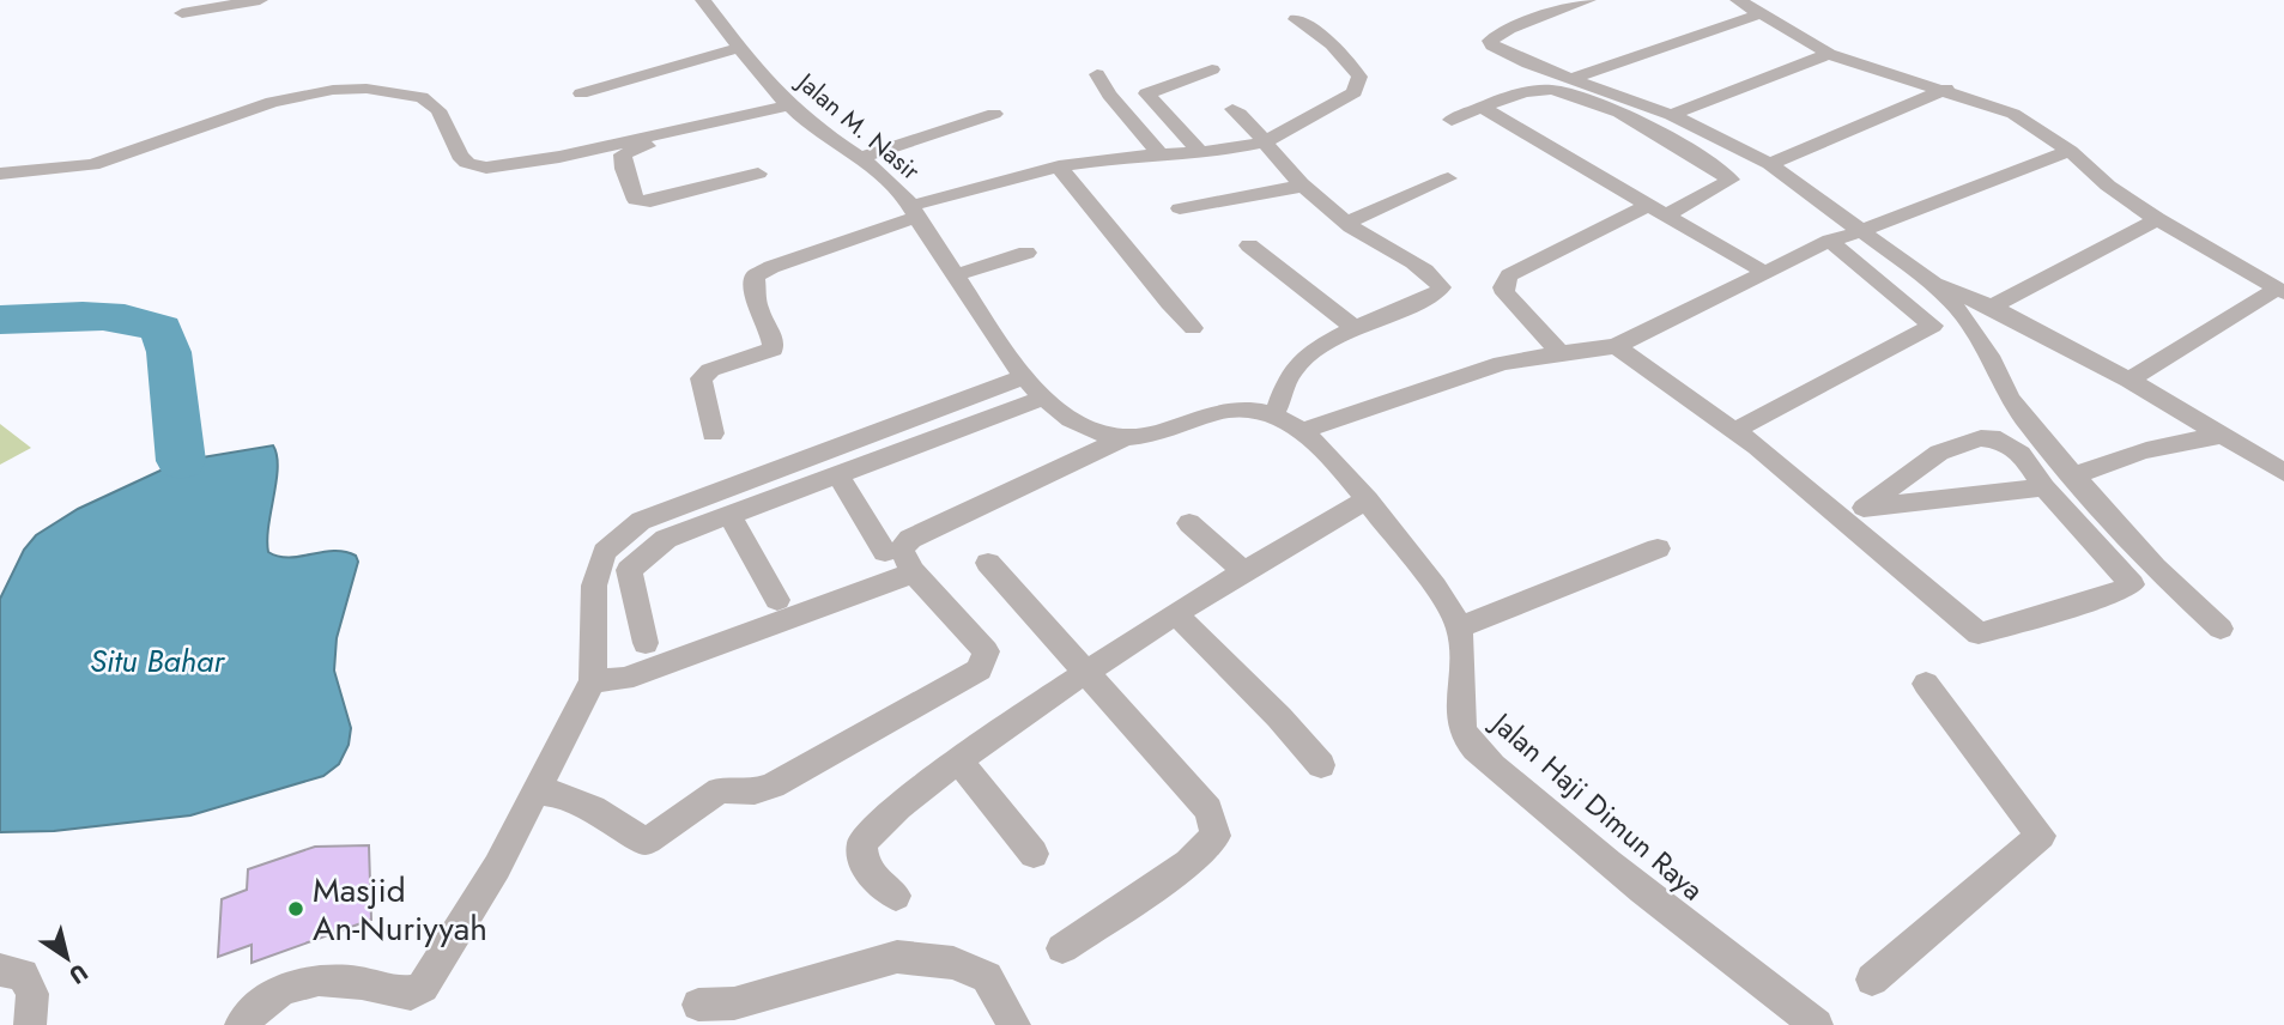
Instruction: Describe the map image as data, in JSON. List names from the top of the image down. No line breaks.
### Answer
{"streets":{"street":["Jalan M. Nasir","Jalan Haji Dimun Raya"]},"water":["Situ Bahar"],"places":["Masjid An-Nuriyyah"],"north":"bottom right"}
